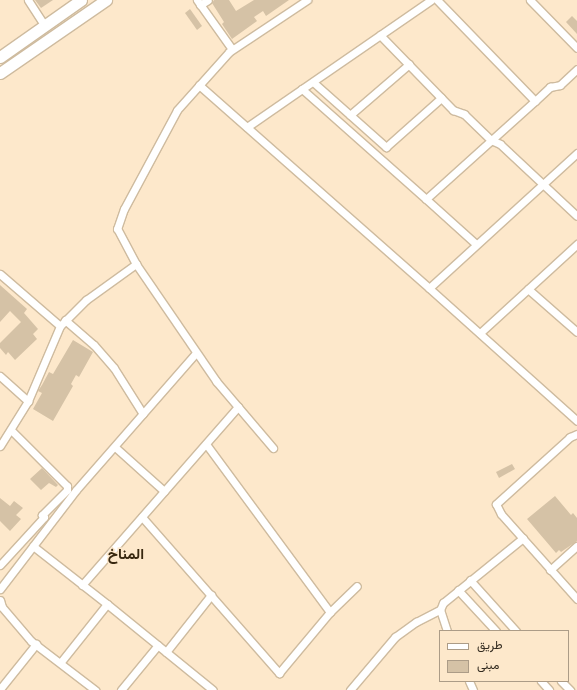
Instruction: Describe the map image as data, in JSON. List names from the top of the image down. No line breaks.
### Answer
{"districts":["المناخ"],"legend":["طريق","مبنى"]}
